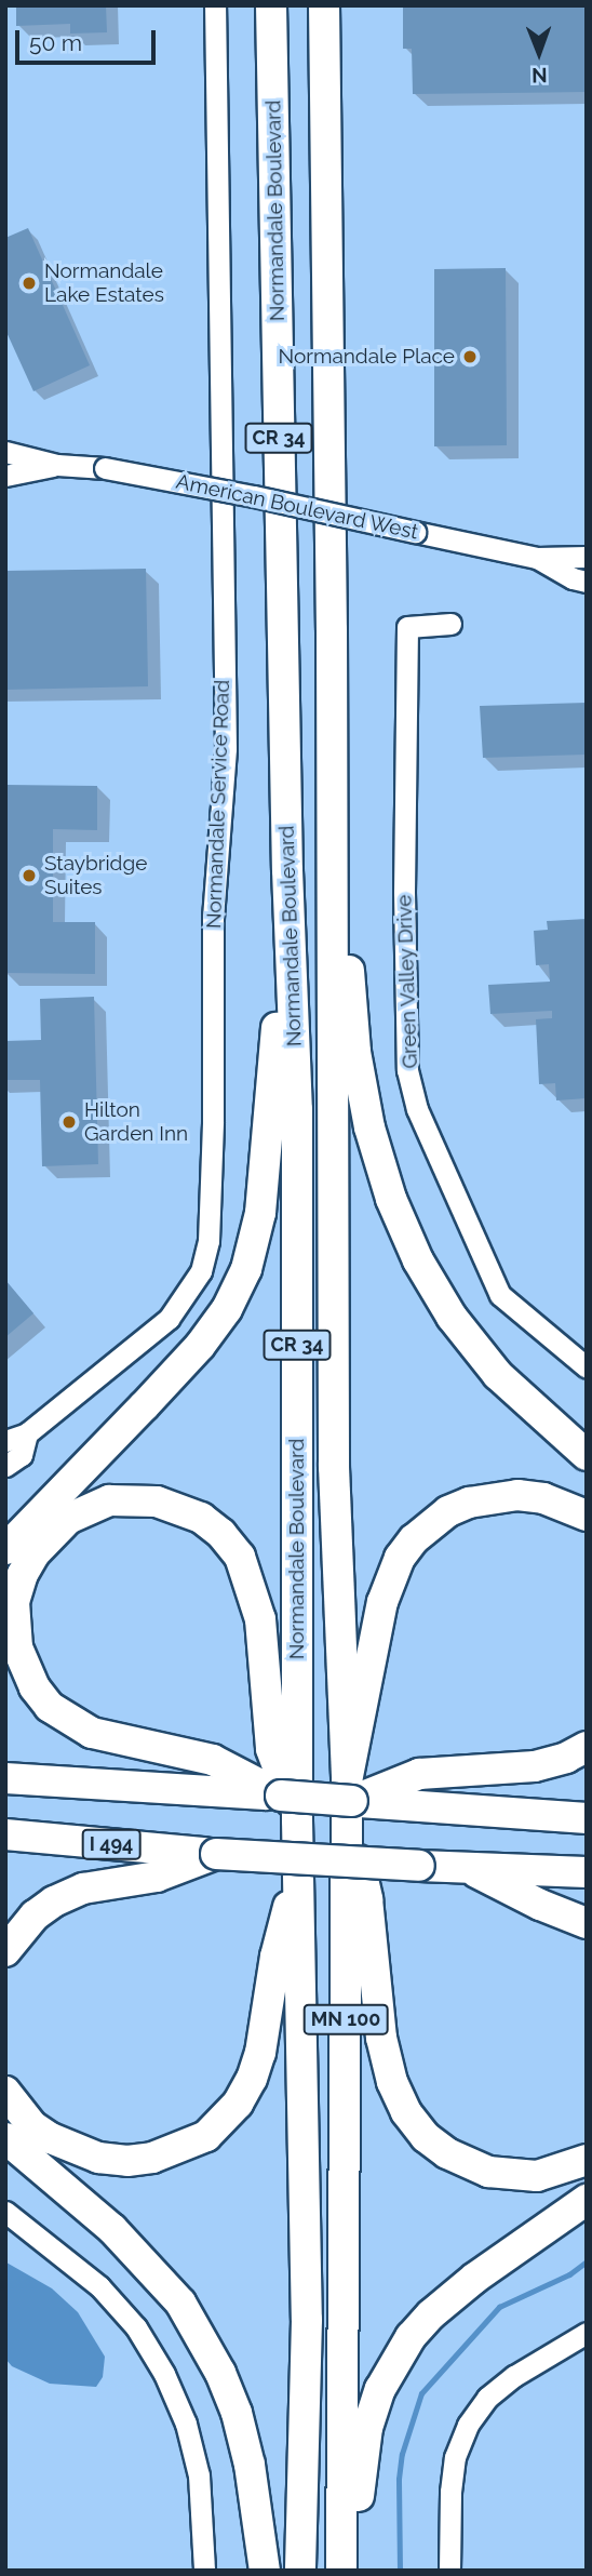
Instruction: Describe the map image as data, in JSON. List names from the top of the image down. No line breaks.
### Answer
{"streets":{"highway":["Normandale Boulevard","CR 34","I 494","MN 100"],"street":["American Boulevard West","Normandale Service Road","Green Valley Drive"]},"crossings":[["Normandale Boulevard","MN 100"]],"places":["Normandale Lake Estates","Normandale Place","Staybridge Suites","Hilton Garden Inn"],"scale_bar":"50 m","north":"bottom"}
